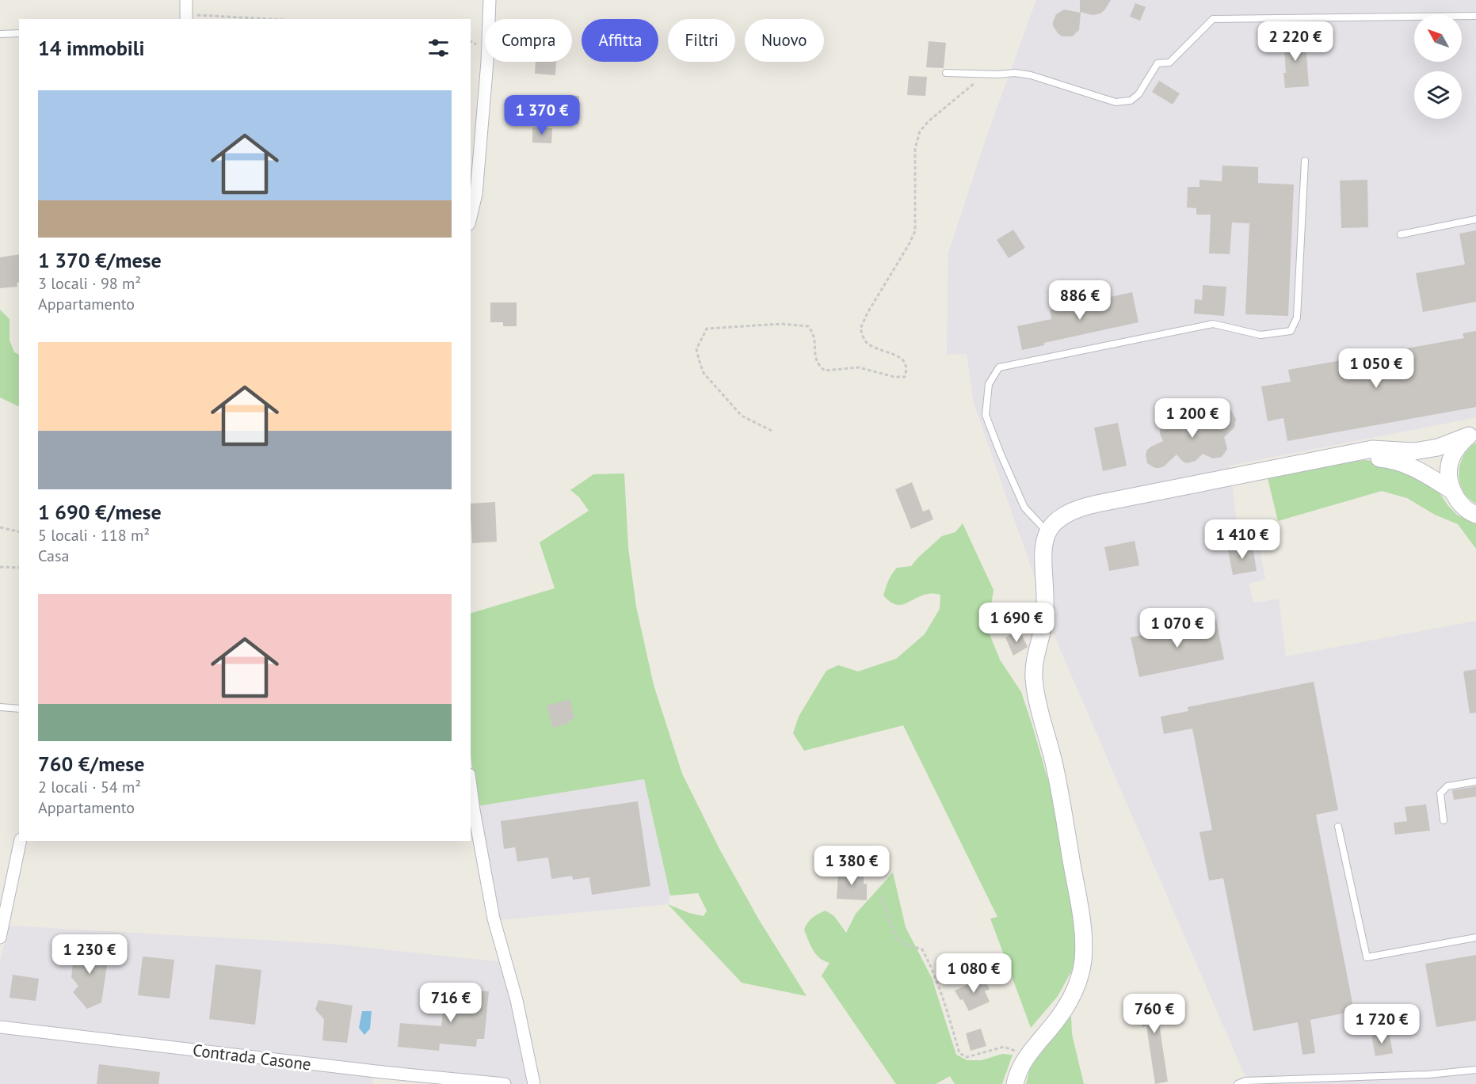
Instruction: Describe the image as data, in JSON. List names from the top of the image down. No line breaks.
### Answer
{"streets":{"street":["Contrada Casone"]},"north":"top left","page":{"chip":["Compra","Affitta","Filtri","Nuovo"],"heading":"14 immobili","price":["2 220 €","1 370 €","886 €","1 050 €","1 200 €","1 410 €","1 690 €","1 070 €","1 380 €","1 230 €","1 080 €","716 €","760 €","1 720 €"],"list":[{"name":"1 370 €/mese","note":"3 locali · 98 m² · Appartamento"},{"name":"1 690 €/mese","note":"5 locali · 118 m² · Casa"},{"name":"760 €/mese","note":"2 locali · 54 m² · Appartamento"}]}}
